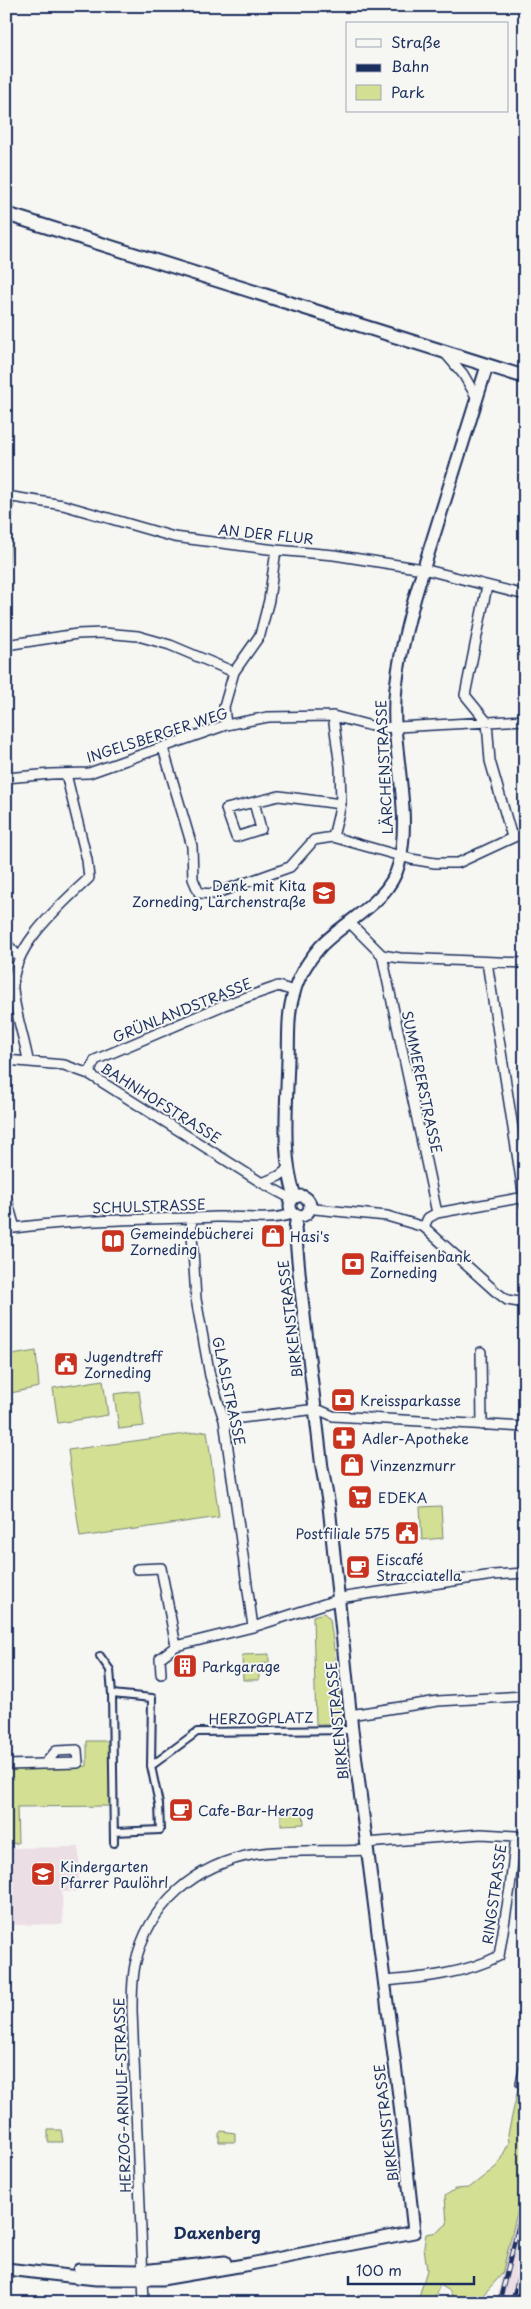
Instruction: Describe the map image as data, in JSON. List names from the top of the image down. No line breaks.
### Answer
{"streets":{"street":["AN DER FLUR","INGELSBERGER WEG","LÄRCHENSTRASSE","GRÜNLANDSTRASSE","SUMMERERSTRASSE","BAHNHOFSTRASSE","SCHULSTRASSE","BIRKENSTRASSE","GLASLSTRASSE","HERZOGPLATZ","RINGSTRASSE","HERZOG-ARNULF-STRASSE"]},"crossings":[["AN DER FLUR","LÄRCHENSTRASSE"],["INGELSBERGER WEG","LÄRCHENSTRASSE"],["LÄRCHENSTRASSE","GRÜNLANDSTRASSE"],["LÄRCHENSTRASSE","BAHNHOFSTRASSE"],["LÄRCHENSTRASSE","SCHULSTRASSE"],["LÄRCHENSTRASSE","BIRKENSTRASSE"],["GRÜNLANDSTRASSE","BAHNHOFSTRASSE"],["BAHNHOFSTRASSE","SCHULSTRASSE"],["BAHNHOFSTRASSE","BIRKENSTRASSE"],["SCHULSTRASSE","BIRKENSTRASSE"],["SCHULSTRASSE","GLASLSTRASSE"],["BIRKENSTRASSE","HERZOGPLATZ"],["BIRKENSTRASSE","RINGSTRASSE"],["BIRKENSTRASSE","HERZOG-ARNULF-STRASSE"],["RINGSTRASSE","HERZOG-ARNULF-STRASSE"]],"districts":["Daxenberg"],"places":{"school or university":["Denk mit Kita Zorneding, Lärchenstraße","Kindergarten Pfarrer Paulöhrl"],"shop":["Hasi's","Vinzenzmurr"],"library":["Gemeindebücherei Zorneding"],"bank":["Raiffeisenbank Zorneding","Kreissparkasse"],"public building":["Jugendtreff Zorneding","Postfiliale 575"],"pharmacy":["Adler-Apotheke"],"supermarket":["EDEKA"],"cafe":["Eiscafé Stracciatella","Cafe-Bar-Herzog"],"building":["Parkgarage"]},"legend":["Straße","Bahn","Park"],"scale_bar":"100 m"}
